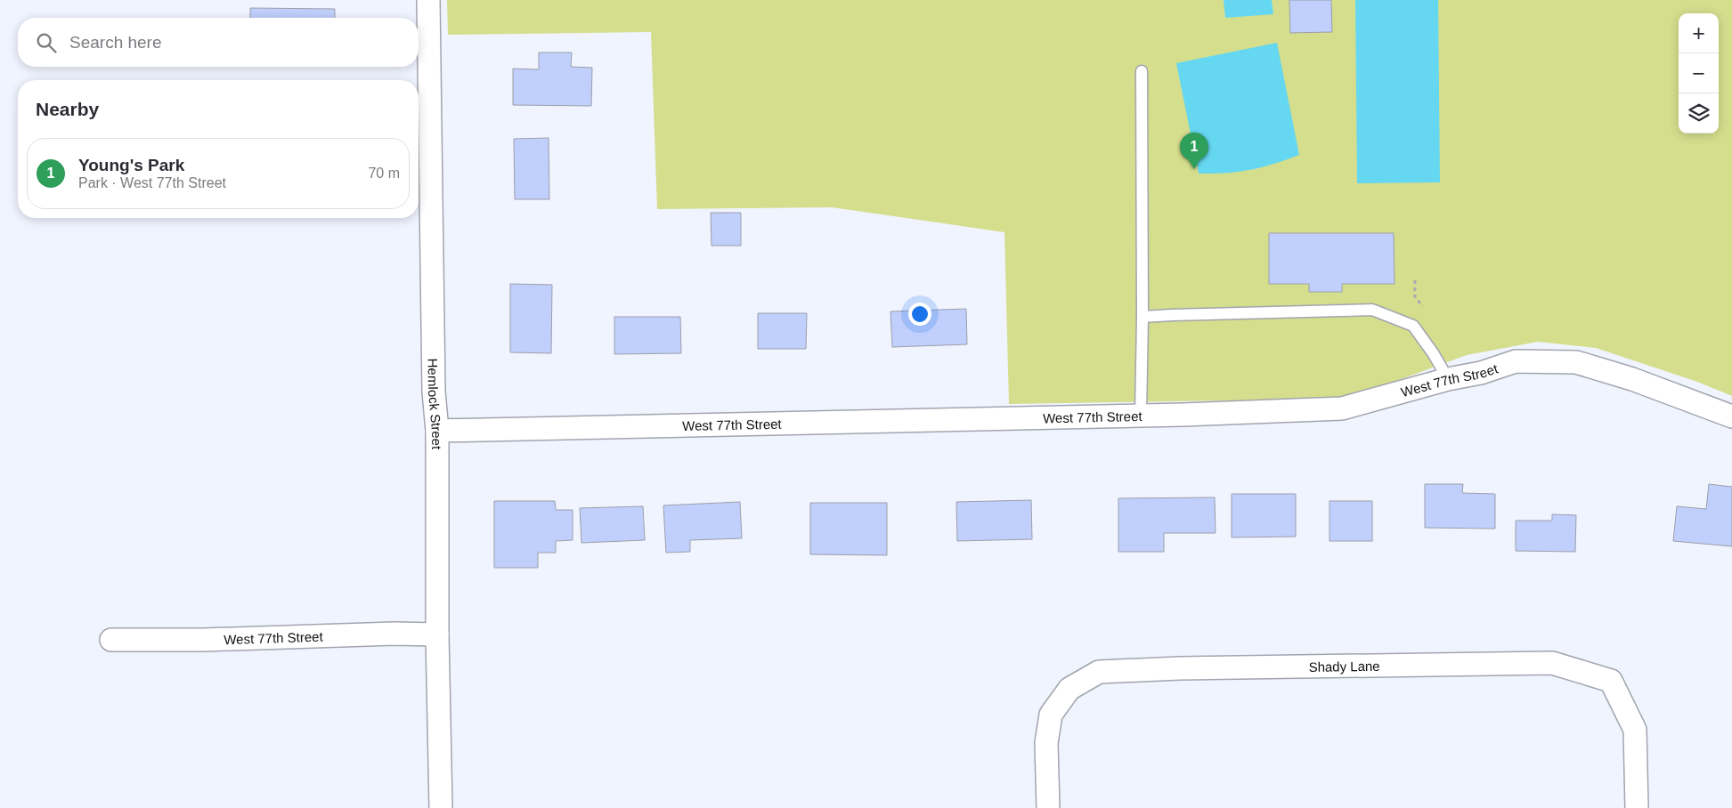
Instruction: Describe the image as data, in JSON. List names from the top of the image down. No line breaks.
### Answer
{"streets":{"street":["West 77th Street","Hemlock Street","Shady Lane"]},"crossings":[["West 77th Street","Hemlock Street"]],"page":{"map_buttons":["+","−"],"search":"Search here","heading":"Nearby","pins":"1","list":[{"mark":"1","name":"Young's Park","note":"Park · West 77th Street","value":"70 m"}]}}
